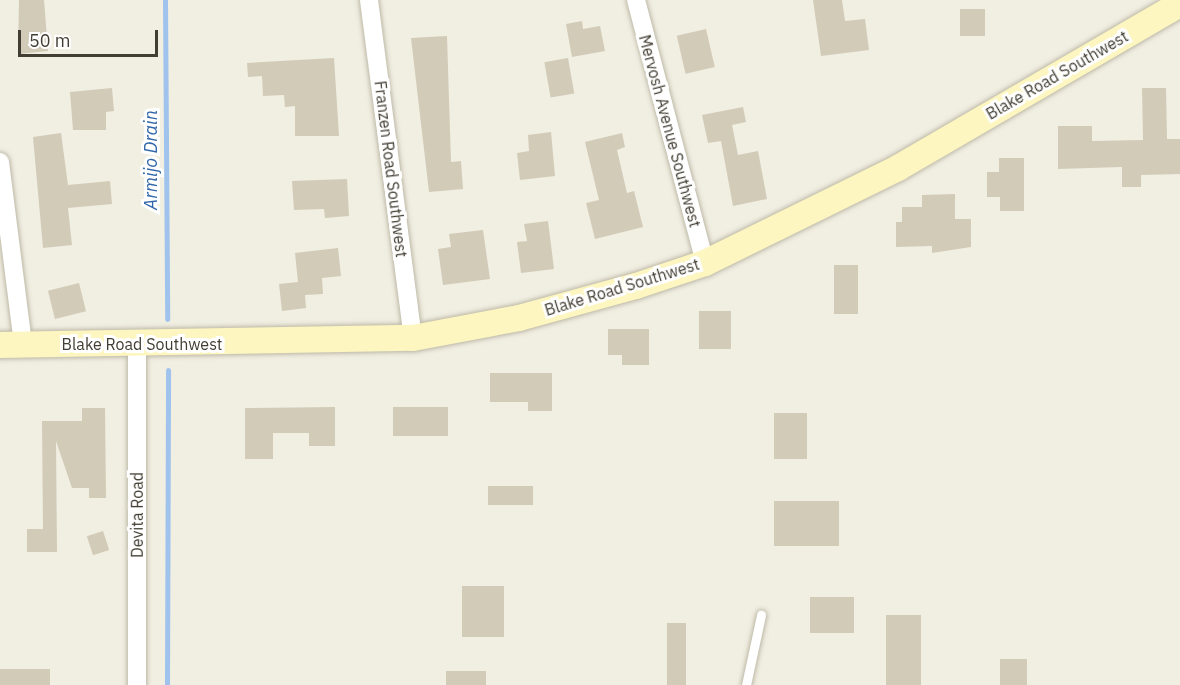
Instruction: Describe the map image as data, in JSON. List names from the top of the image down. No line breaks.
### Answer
{"streets":{"street":["Blake Road Southwest","Mervosh Avenue Southwest","Franzen Road Southwest","Devita Road"]},"crossings":[["Blake Road Southwest","Mervosh Avenue Southwest"],["Blake Road Southwest","Franzen Road Southwest"],["Blake Road Southwest","Devita Road"]],"water":["Armijo Drain"],"scale_bar":"50 m"}
